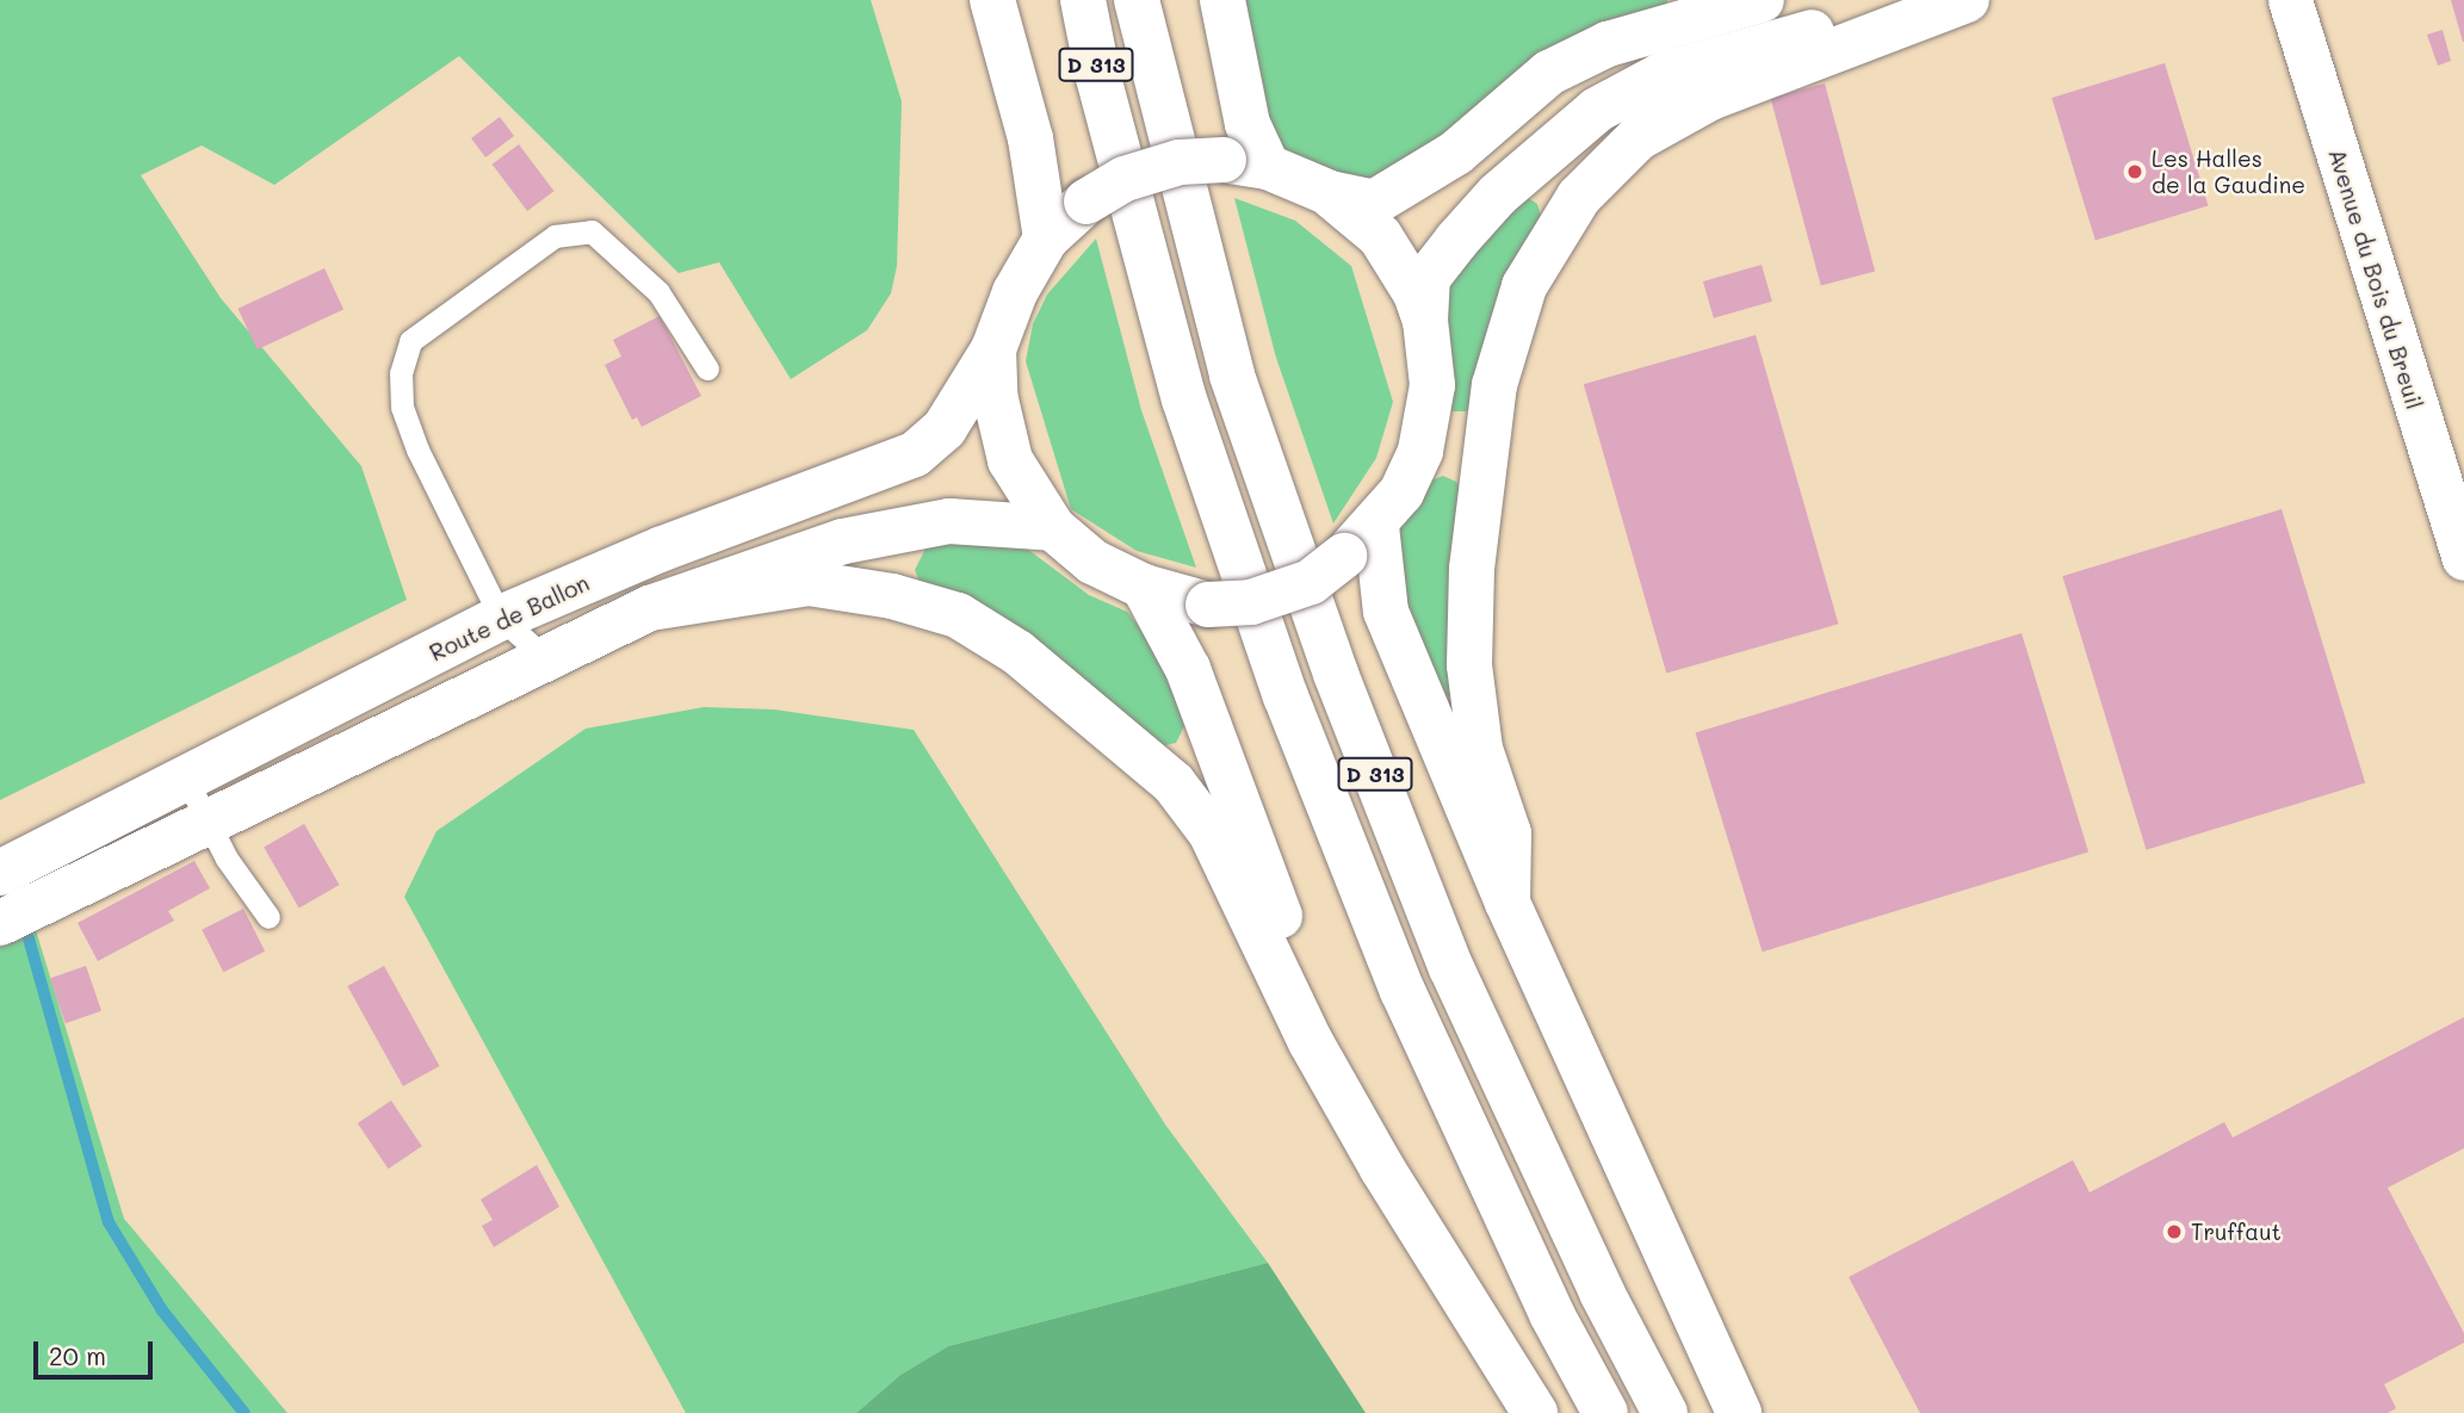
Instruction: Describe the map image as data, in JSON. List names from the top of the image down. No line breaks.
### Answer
{"streets":{"main road":["D 313","Route de Ballon"],"street":["Avenue du Bois du Breuil"]},"places":["Les Halles de la Gaudine","Truffaut"],"scale_bar":"20 m"}
